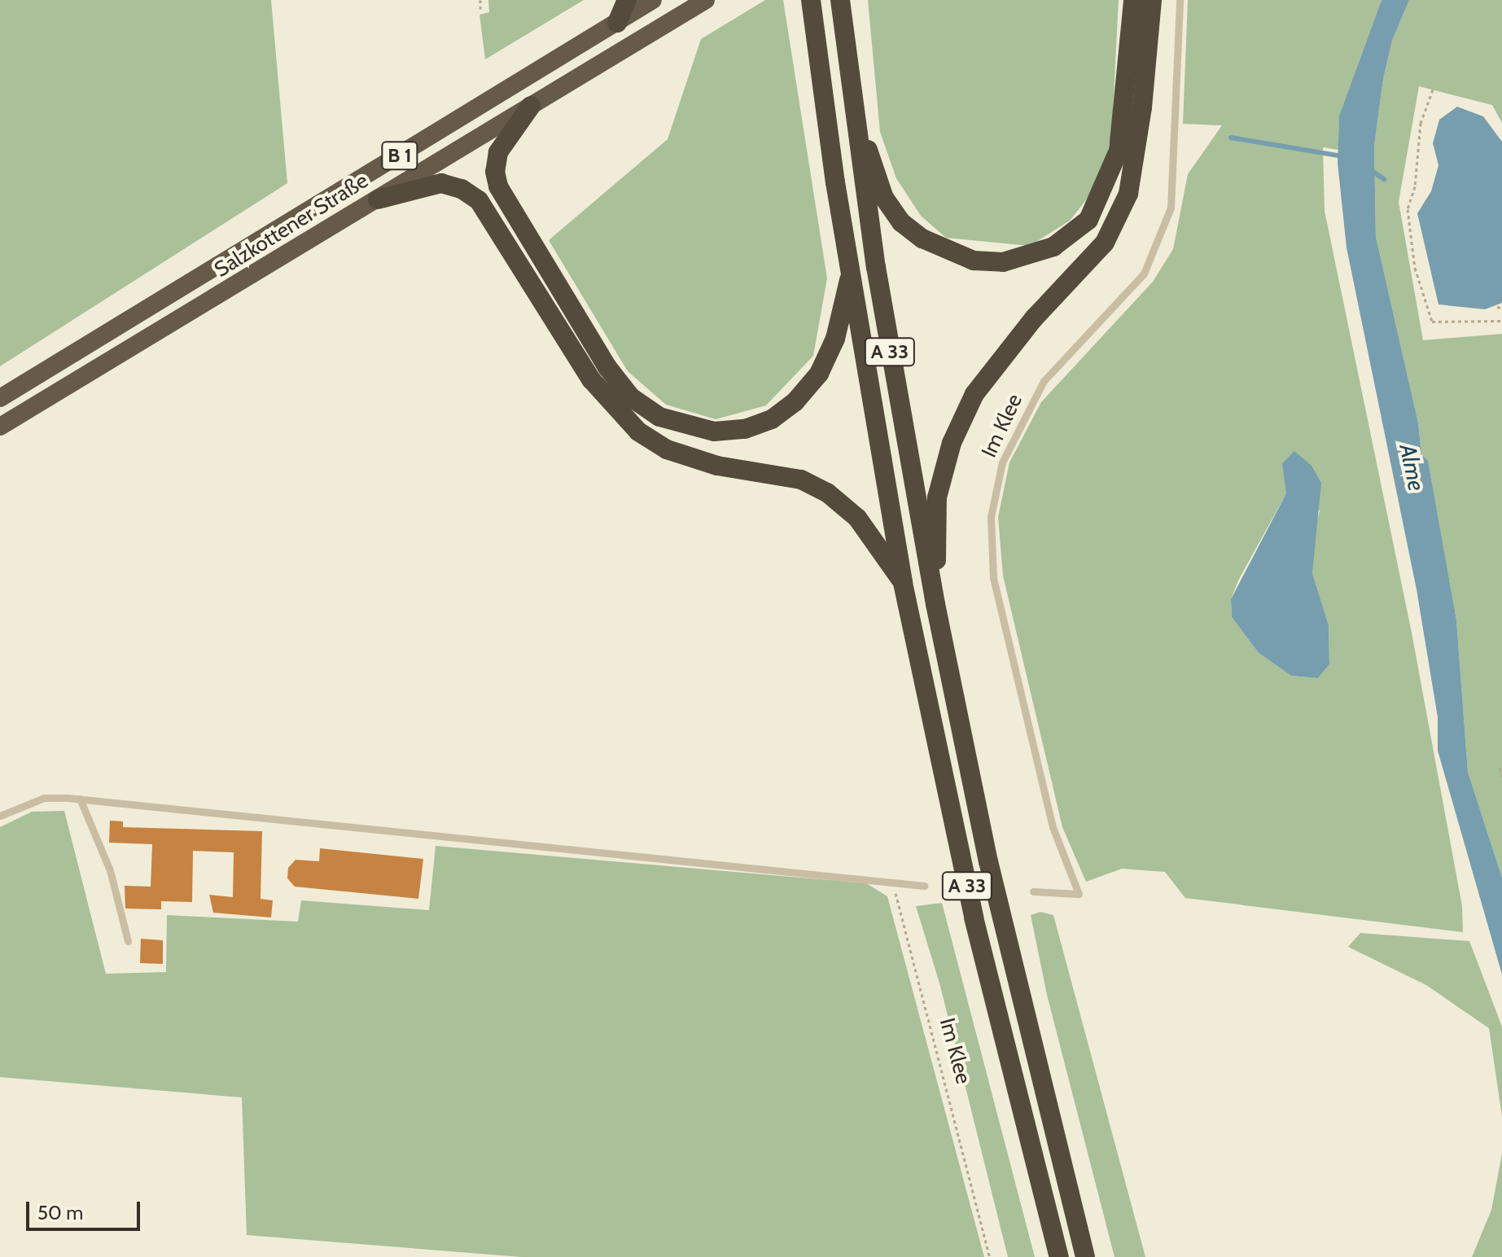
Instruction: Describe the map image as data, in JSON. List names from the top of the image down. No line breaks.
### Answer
{"streets":{"highway":["B 1","Salzkottener Straße","A 33"],"lane":["Im Klee"]},"water":["Alme"],"scale_bar":"50 m"}
